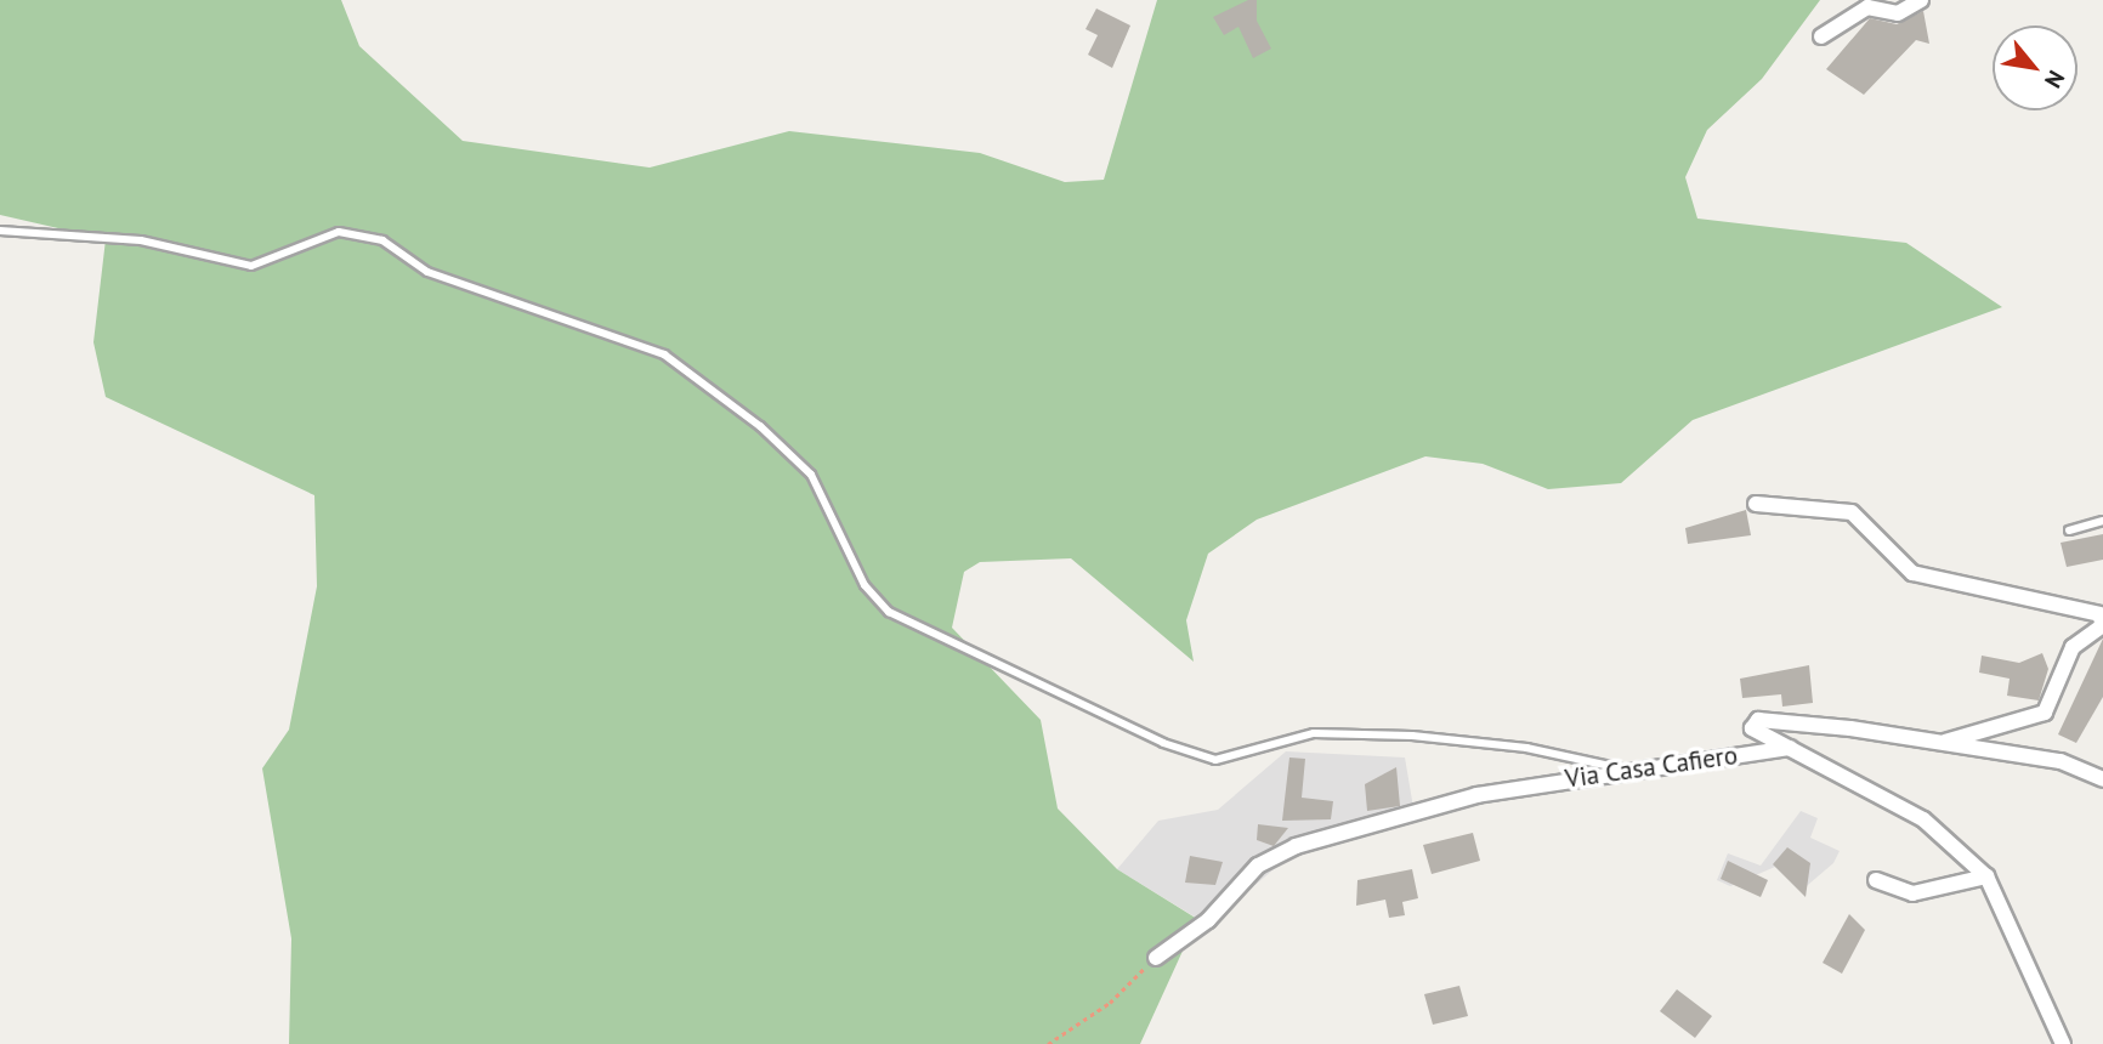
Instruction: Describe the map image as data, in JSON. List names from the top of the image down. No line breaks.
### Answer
{"streets":{"street":["Via Casa Cafiero"]},"north":"bottom right"}
